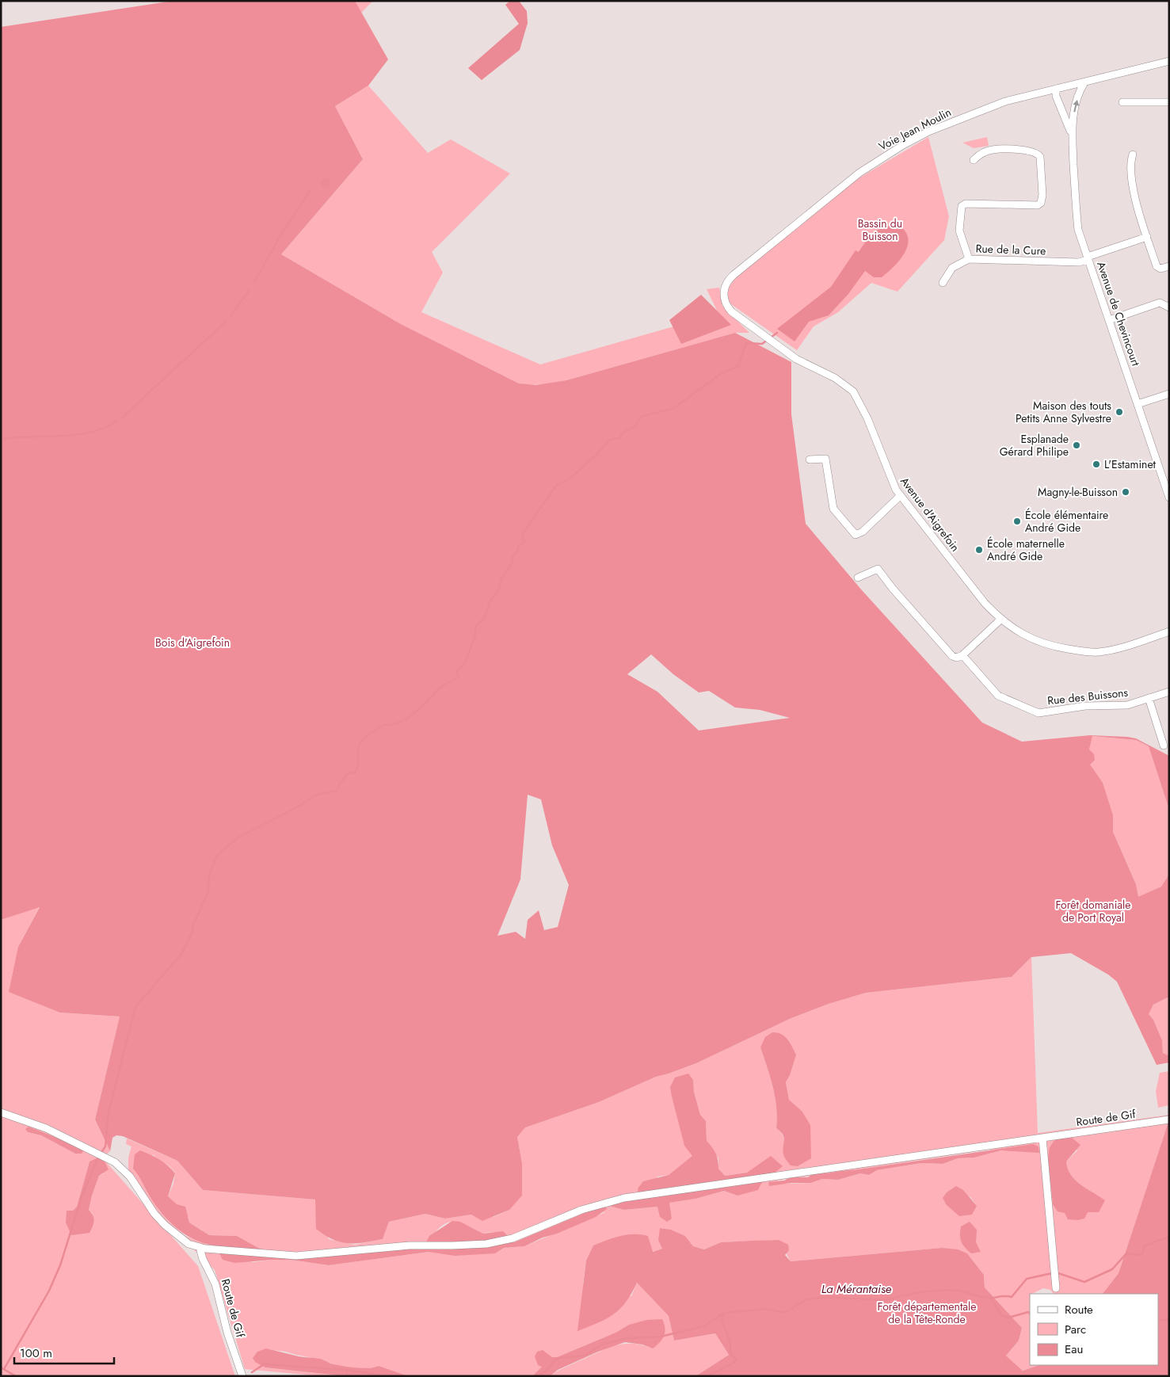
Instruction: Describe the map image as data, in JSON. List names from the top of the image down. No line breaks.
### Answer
{"streets":{"street":["Voie Jean Moulin","Rue de la Cure","Avenue de Chevincourt","Avenue d'Aigrefoin","Rue des Buissons","Route de Gif"]},"crossings":[["Voie Jean Moulin","Avenue de Chevincourt"],["Voie Jean Moulin","Avenue d'Aigrefoin"],["Rue de la Cure","Avenue de Chevincourt"]],"water":["La Mérantaise"],"parks":["Bassin du Buisson","Bois d'Aigrefoin","Forêt domaniale de Port Royal","Forêt départementale de la Tête-Ronde"],"places":["Maison des touts Petits Anne Sylvestre","Esplanade Gérard Philipe","L'Estaminet","Magny-le-Buisson","École élémentaire André Gide","École maternelle André Gide"],"legend":["Route","Parc","Eau"],"scale_bar":"100 m"}
